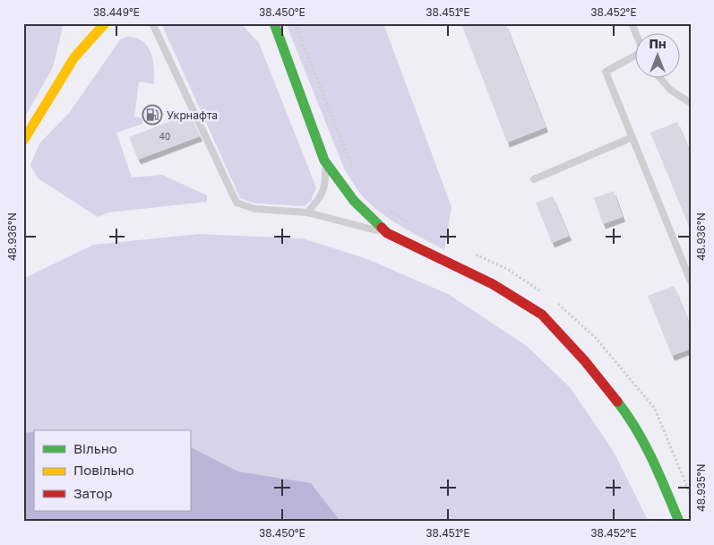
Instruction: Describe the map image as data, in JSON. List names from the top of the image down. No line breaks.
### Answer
{"places":{"fuel station":["Укрнафта"]},"house_numbers":["40"],"legend":["Вільно","Повільно","Затор"],"north":"top","coordinates":["38.449°E","38.450°E","38.451°E","38.452°E","48.936°N","48.935°N"]}
